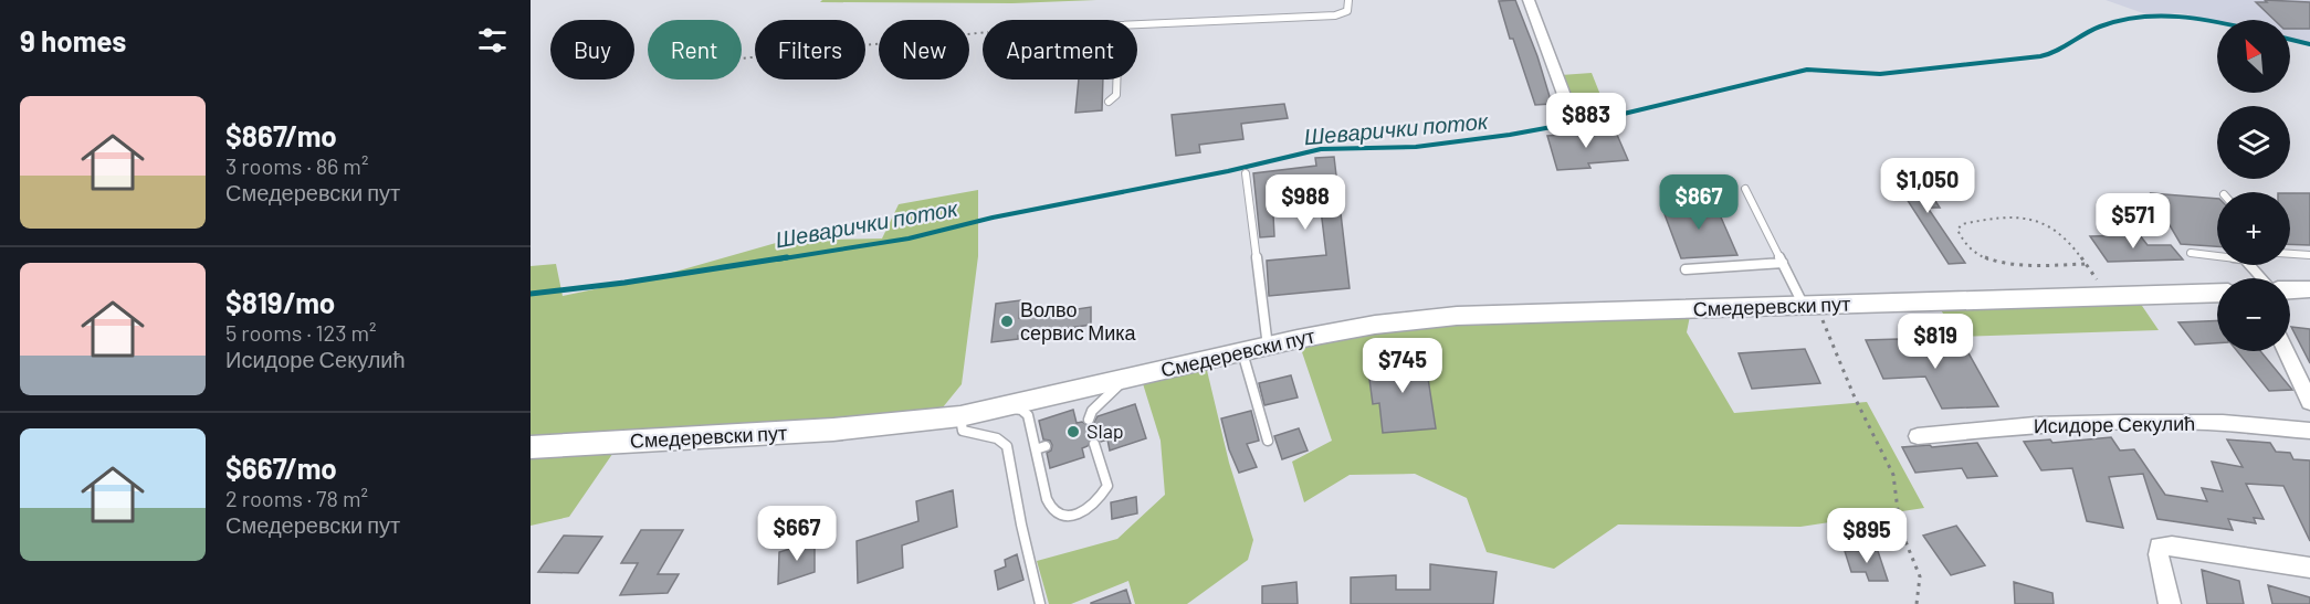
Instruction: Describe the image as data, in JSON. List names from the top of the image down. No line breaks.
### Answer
{"streets":{"main road":["Смедеревски пут"],"street":["Исидоре Секулић"]},"water":["Шеварички поток"],"places":["Волво сервис Мика","Slap"],"north":"top left","page":{"heading":"9 homes","map_buttons":["+","−"],"chip":["Buy","Rent","Filters","New","Apartment"],"list":[{"name":"$867/mo","note":"3 rooms · 86 m² · Смедеревски пут"},{"name":"$819/mo","note":"5 rooms · 123 m² · Исидоре Секулић"},{"name":"$667/mo","note":"2 rooms · 78 m² · Смедеревски пут"}],"price":["$883","$1,050","$988","$867","$571","$819","$745","$667","$895"]}}
